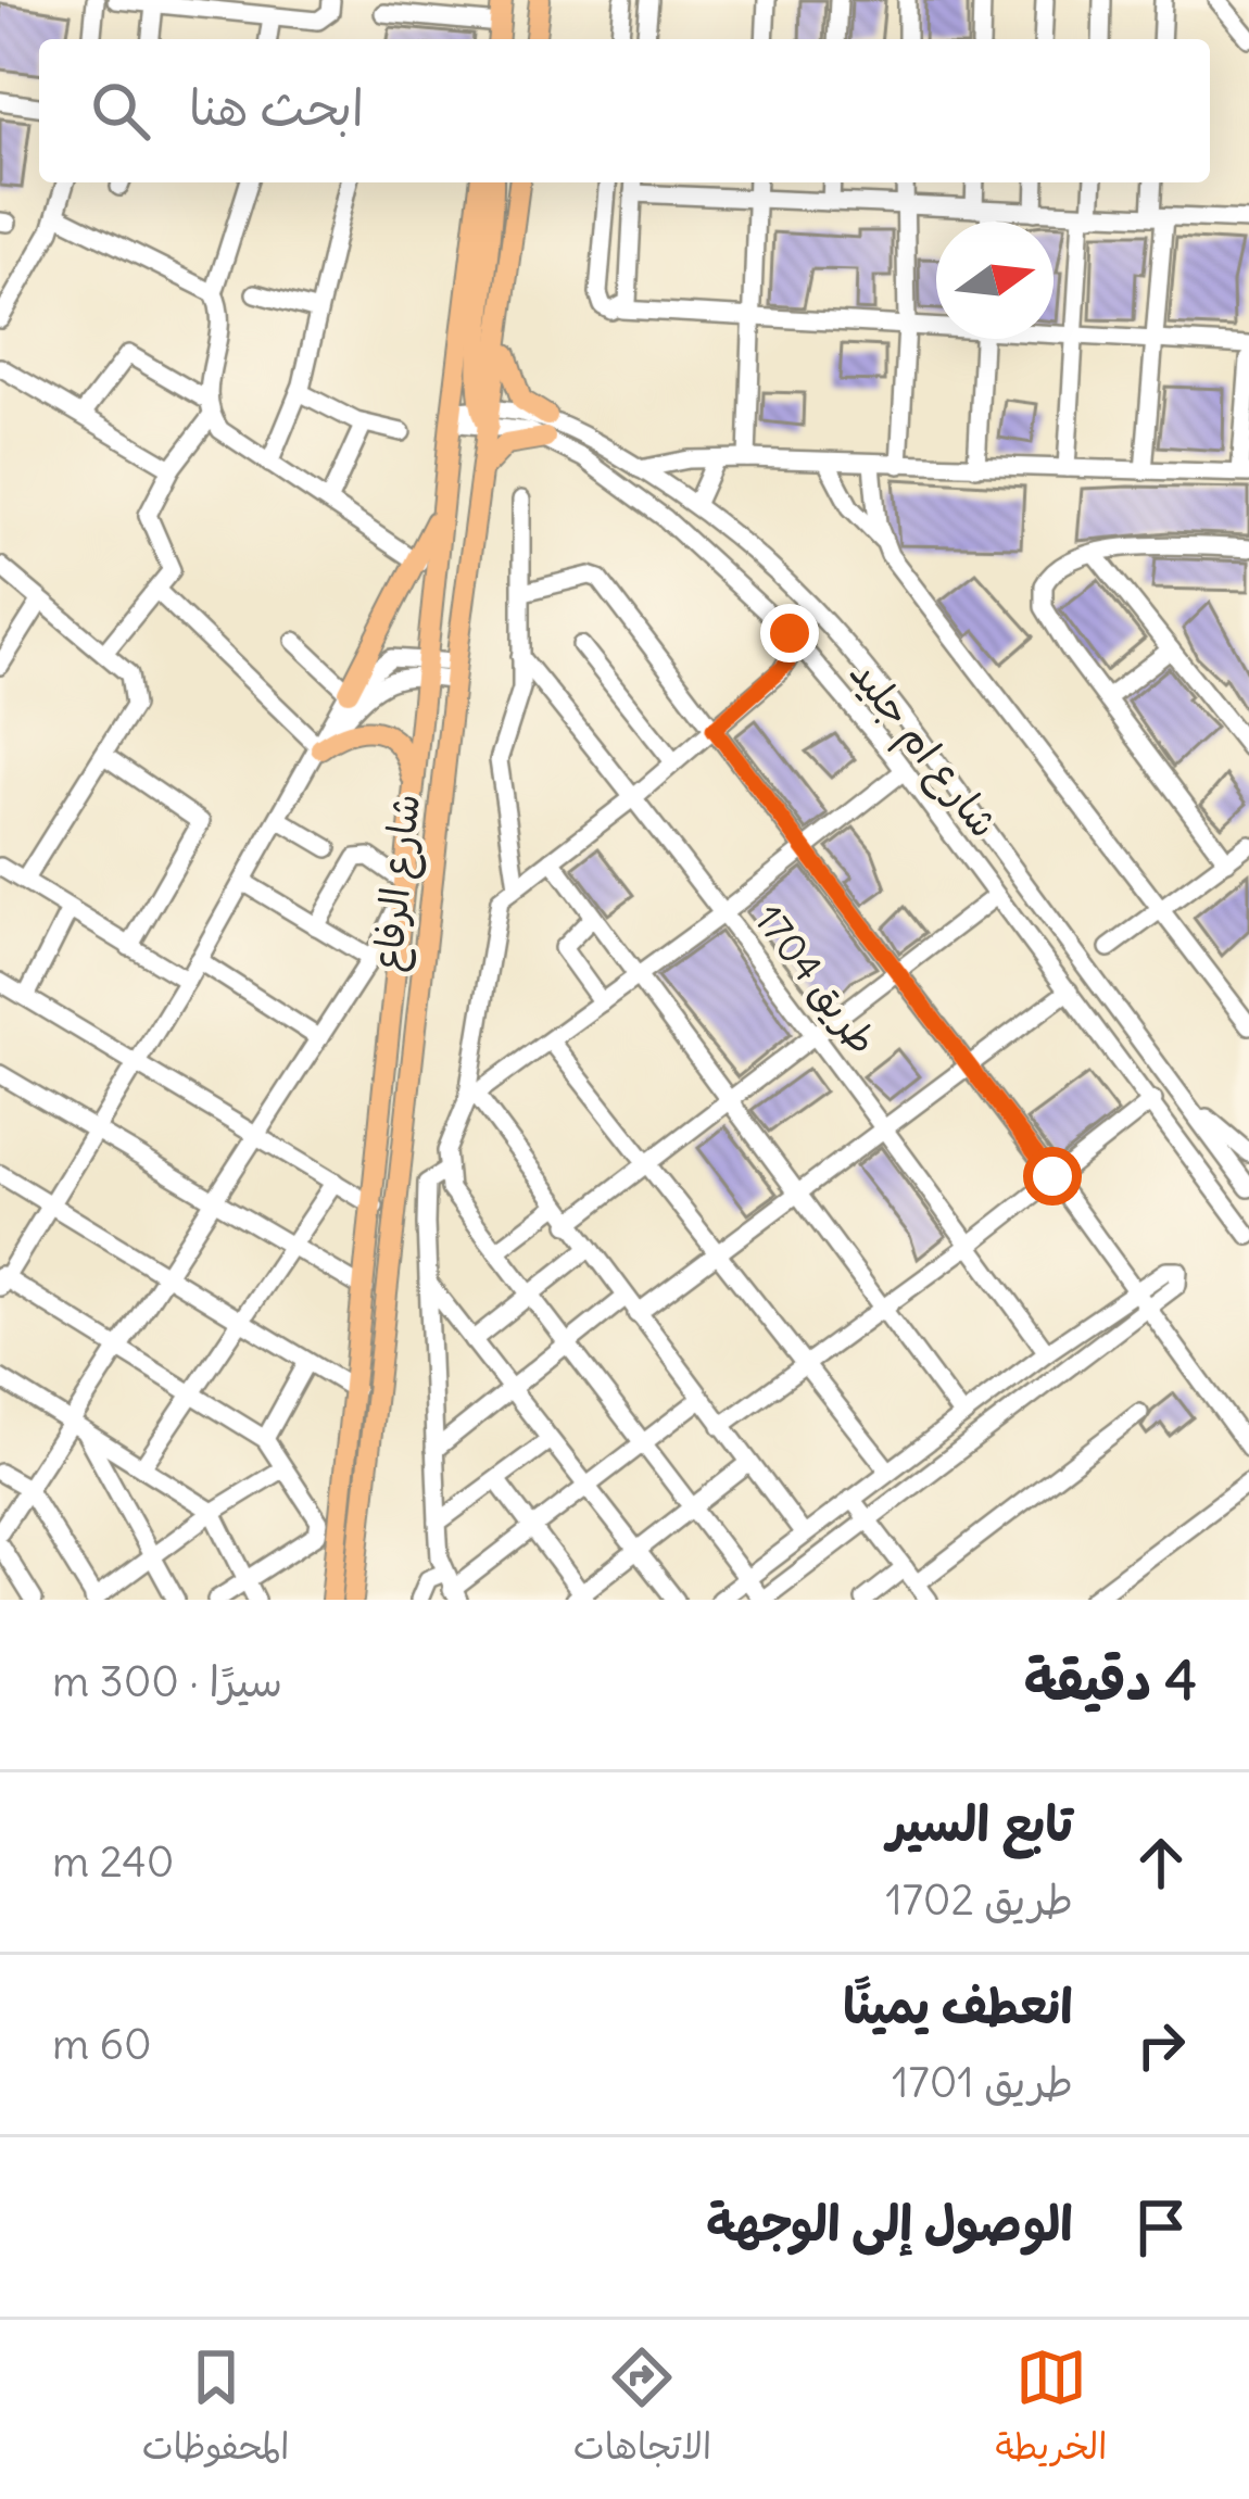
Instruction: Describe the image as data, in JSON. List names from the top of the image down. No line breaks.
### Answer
{"streets":{"main road":["شارع الرفاع"],"street":["شارع ام جليد","طريق 1704"]},"crossings":[["شارع ام جليد","شارع الرفاع"]],"north":"right","page":{"search":"ابحث هنا","heading":["4 دقيقة","سيرًا · 300 m"],"list":[["تابع السير","طريق 1702","240 m"],["انعطف يمينًا","طريق 1701","60 m"],"الوصول إلى الوجهة"],"nav":["الخريطة","الاتجاهات","المحفوظات"]}}
